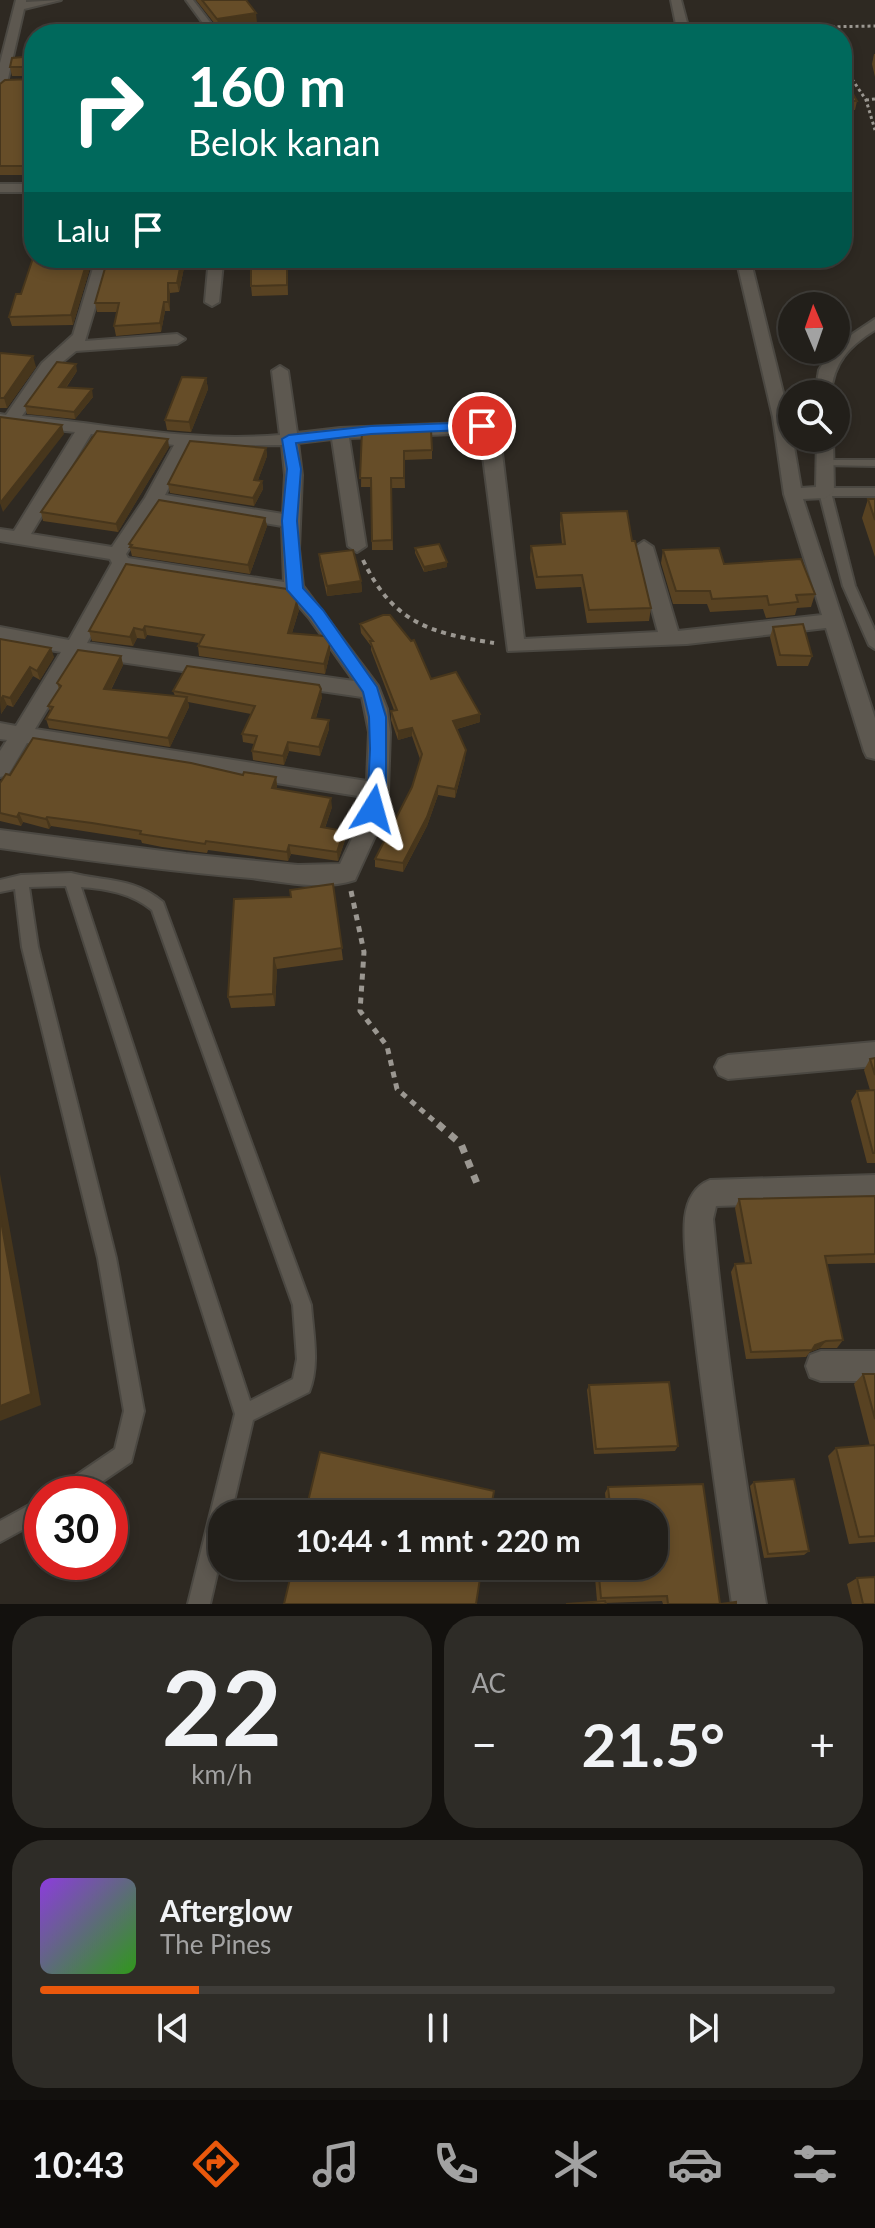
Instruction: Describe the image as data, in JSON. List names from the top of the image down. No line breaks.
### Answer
{"north":"top","page":{"turn":["160 m","Belok kanan"],"then":"Lalu","limit":"30","trip":"10:44 · 1 mnt · 220 m","tile":[["22","km/h"],"AC"],"heat":["−","21.5°","+"],"song":["Afterglow","The Pines"],"tabs":"10:43"}}
